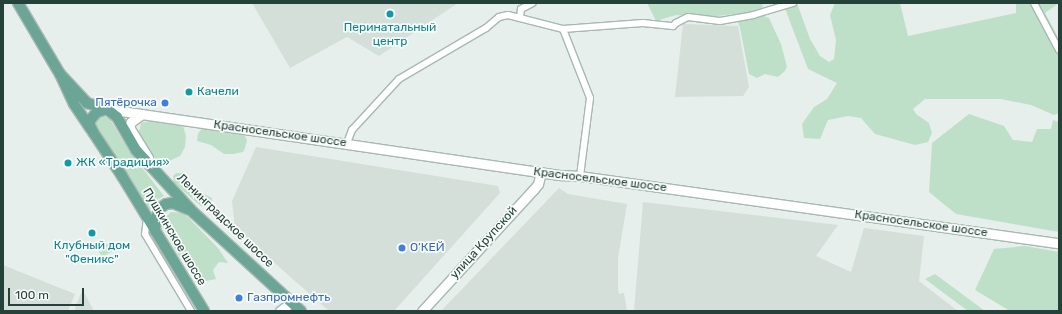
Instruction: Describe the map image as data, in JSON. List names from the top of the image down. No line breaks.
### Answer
{"streets":{"main road":["Красносельское шоссе","Ленинградское шоссе","Пушкинское шоссе","улица Крупской"]},"crossings":[["Красносельское шоссе","Ленинградское шоссе"],["Красносельское шоссе","улица Крупской"]],"places":["Перинатальный центр","Качели","Пятёрочка","ЖК «Традиция»","Клубный дом \"Феникс\"","О’КЕЙ","Газпромнефть"],"scale_bar":"100 m"}
